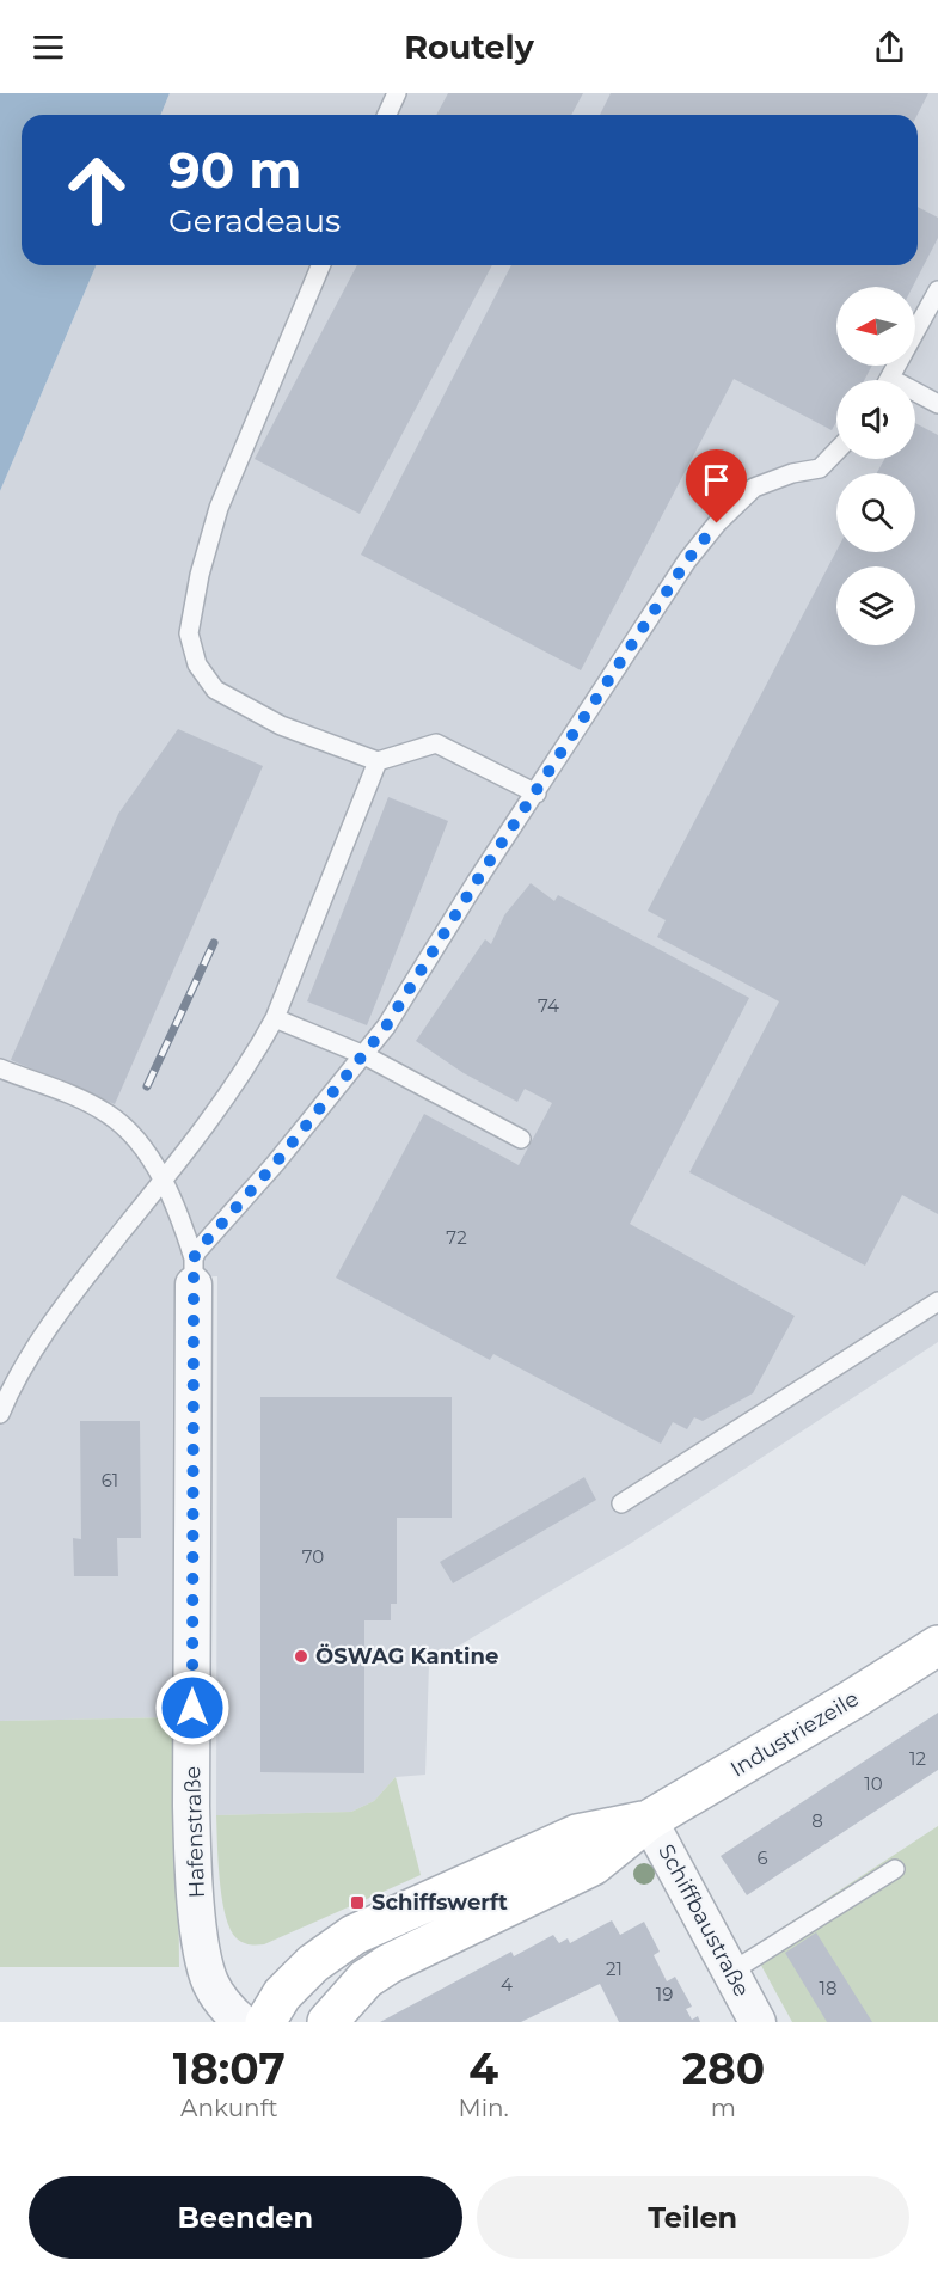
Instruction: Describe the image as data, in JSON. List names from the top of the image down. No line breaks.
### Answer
{"streets":{"main road":["Industriezeile"],"street":["Hafenstraße","Schiffbaustraße"]},"crossings":[["Industriezeile","Schiffbaustraße"]],"places":{"other":["ÖSWAG Kantine"],"transit":["Schiffswerft"]},"house_numbers":["74","72","61","70","12","10","8","6","21","4","18","19"],"north":"left","page":{"header":"Routely","turn":["90 m","Geradeaus"],"eta":["18:07","Ankunft","4","Min.","280","m"],"buttons":["Beenden","Teilen"]}}
